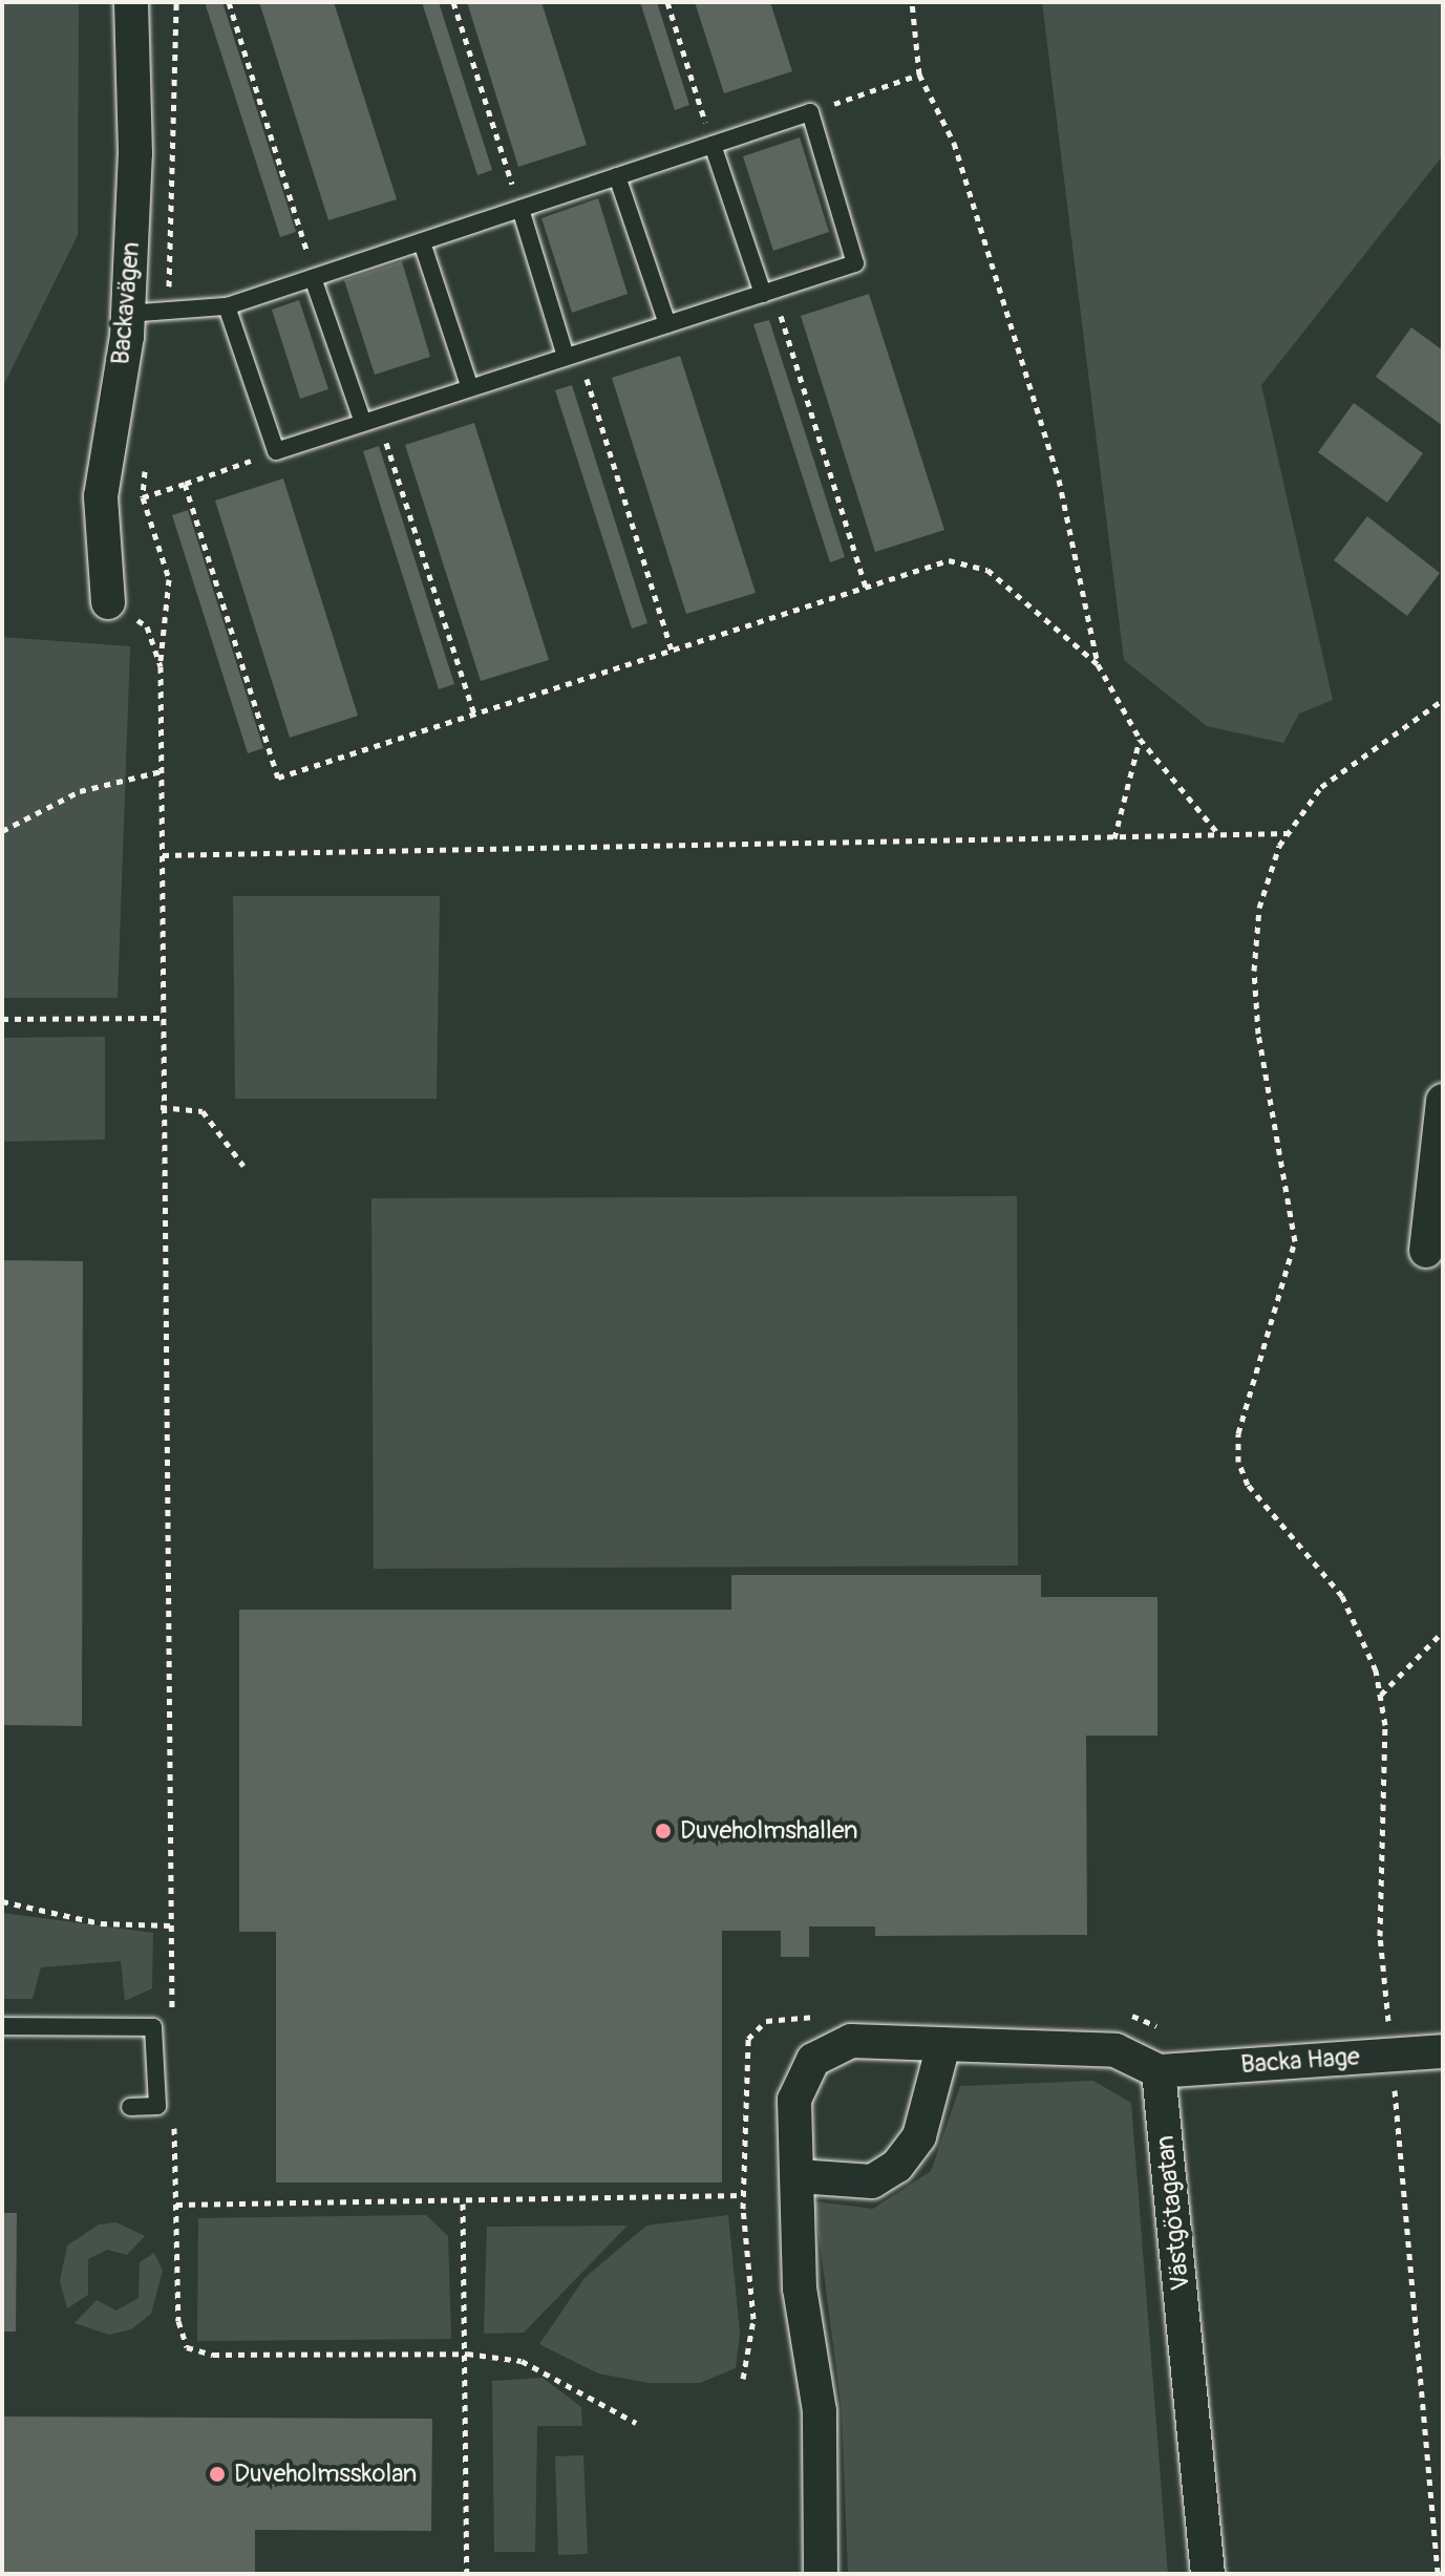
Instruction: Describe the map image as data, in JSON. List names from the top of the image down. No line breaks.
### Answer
{"streets":{"street":["Backavägen","Backa Hage","Västgötagatan"]},"crossings":[["Backa Hage","Västgötagatan"]],"places":["Duveholmshallen","Duveholmsskolan"]}
